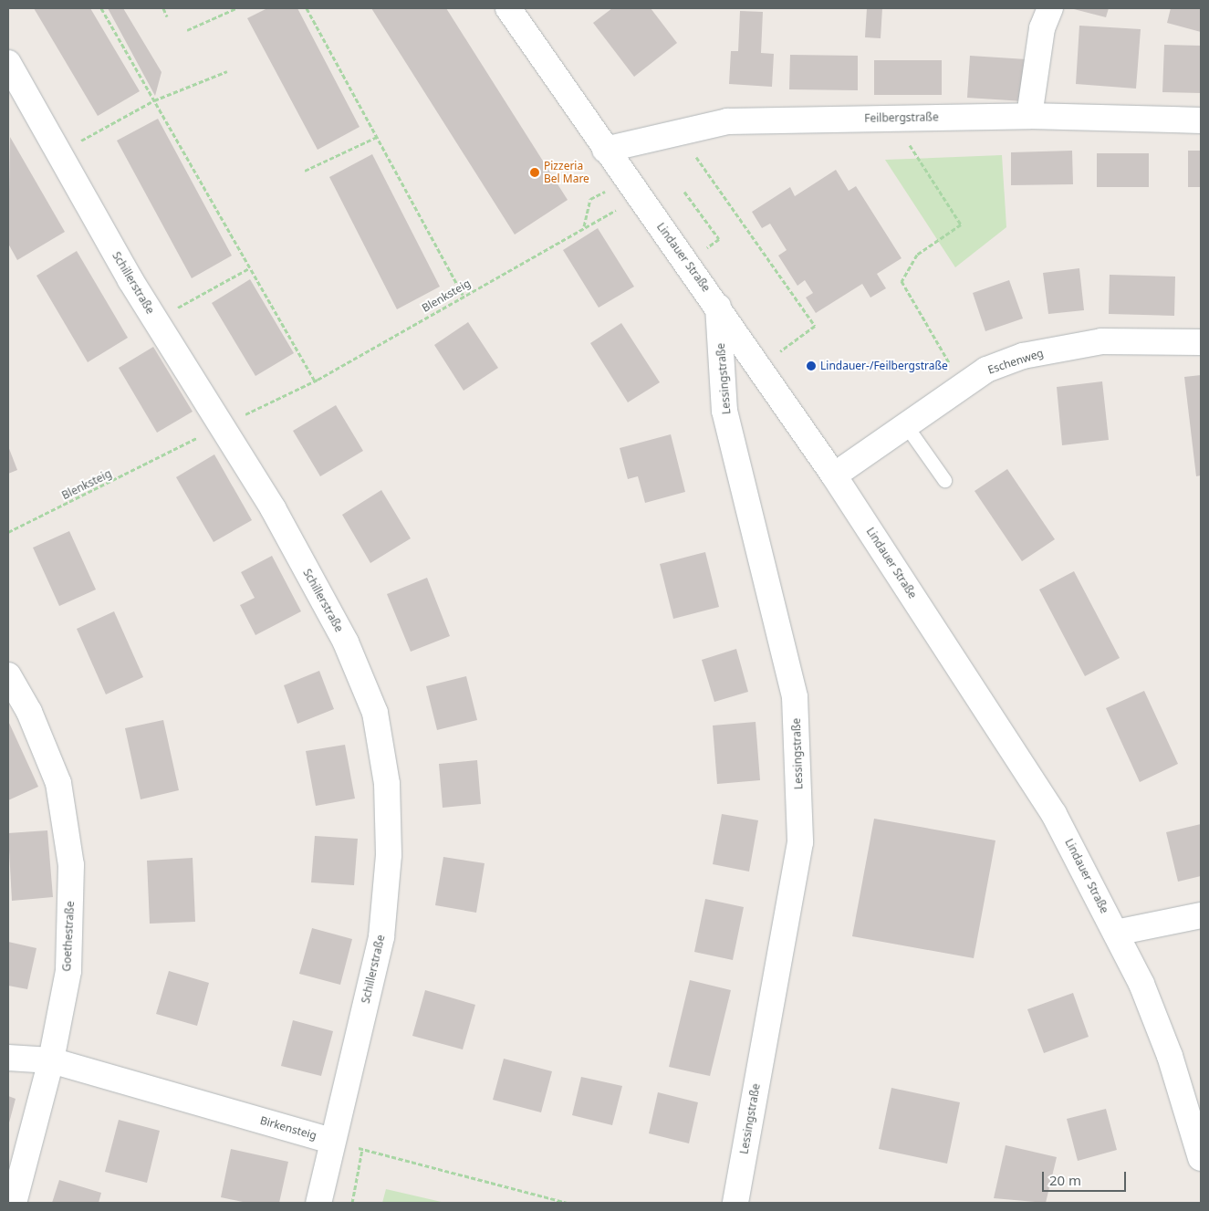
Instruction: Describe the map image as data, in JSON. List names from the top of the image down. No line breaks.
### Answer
{"streets":{"street":["Feilbergstraße","Lindauer Straße","Schillerstraße","Eschenweg","Lessingstraße","Goethestraße","Birkensteig"],"path":["Blenksteig"]},"crossings":[["Feilbergstraße","Lindauer Straße"],["Lindauer Straße","Eschenweg"],["Lindauer Straße","Lessingstraße"],["Schillerstraße","Birkensteig"],["Goethestraße","Birkensteig"]],"places":["Pizzeria Bel Mare","Lindauer-/Feilbergstraße"],"scale_bar":"20 m"}
